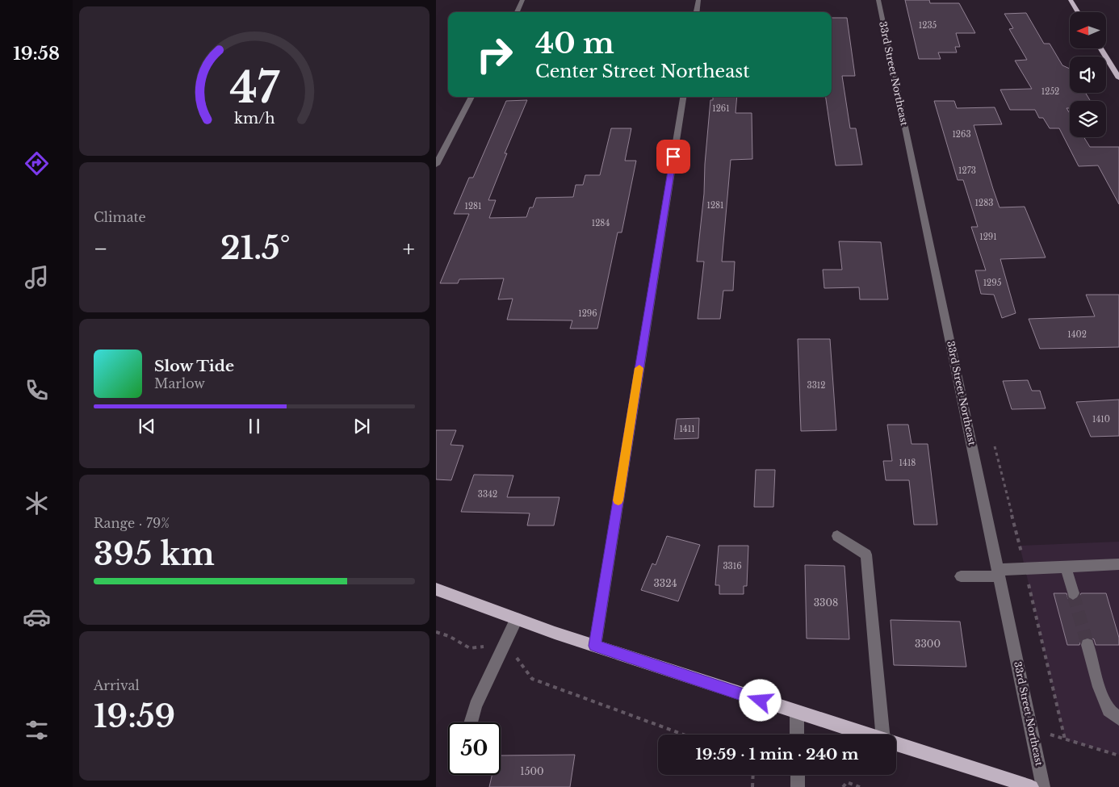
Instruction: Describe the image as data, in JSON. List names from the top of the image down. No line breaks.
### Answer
{"streets":{"street":["33rd Street Northeast"]},"house_numbers":["1235","1252","1261","1263","1273","1283","1281","1281","1284","1291","1295","1296","1402","3312","1410","1411","1418","3342","3316","3324","3308","3300","1500"],"north":"left","page":{"tabs":"19:58","turn":["40 m","Center Street Northeast"],"tile":["Climate",["Range · 79%","395 km"],["Arrival","19:59"]],"heat":["−","21.5°","+"],"song":["Slow Tide","Marlow"],"limit":"50","trip":"19:59 · 1 min · 240 m","gauge":["47","km/h"]}}
